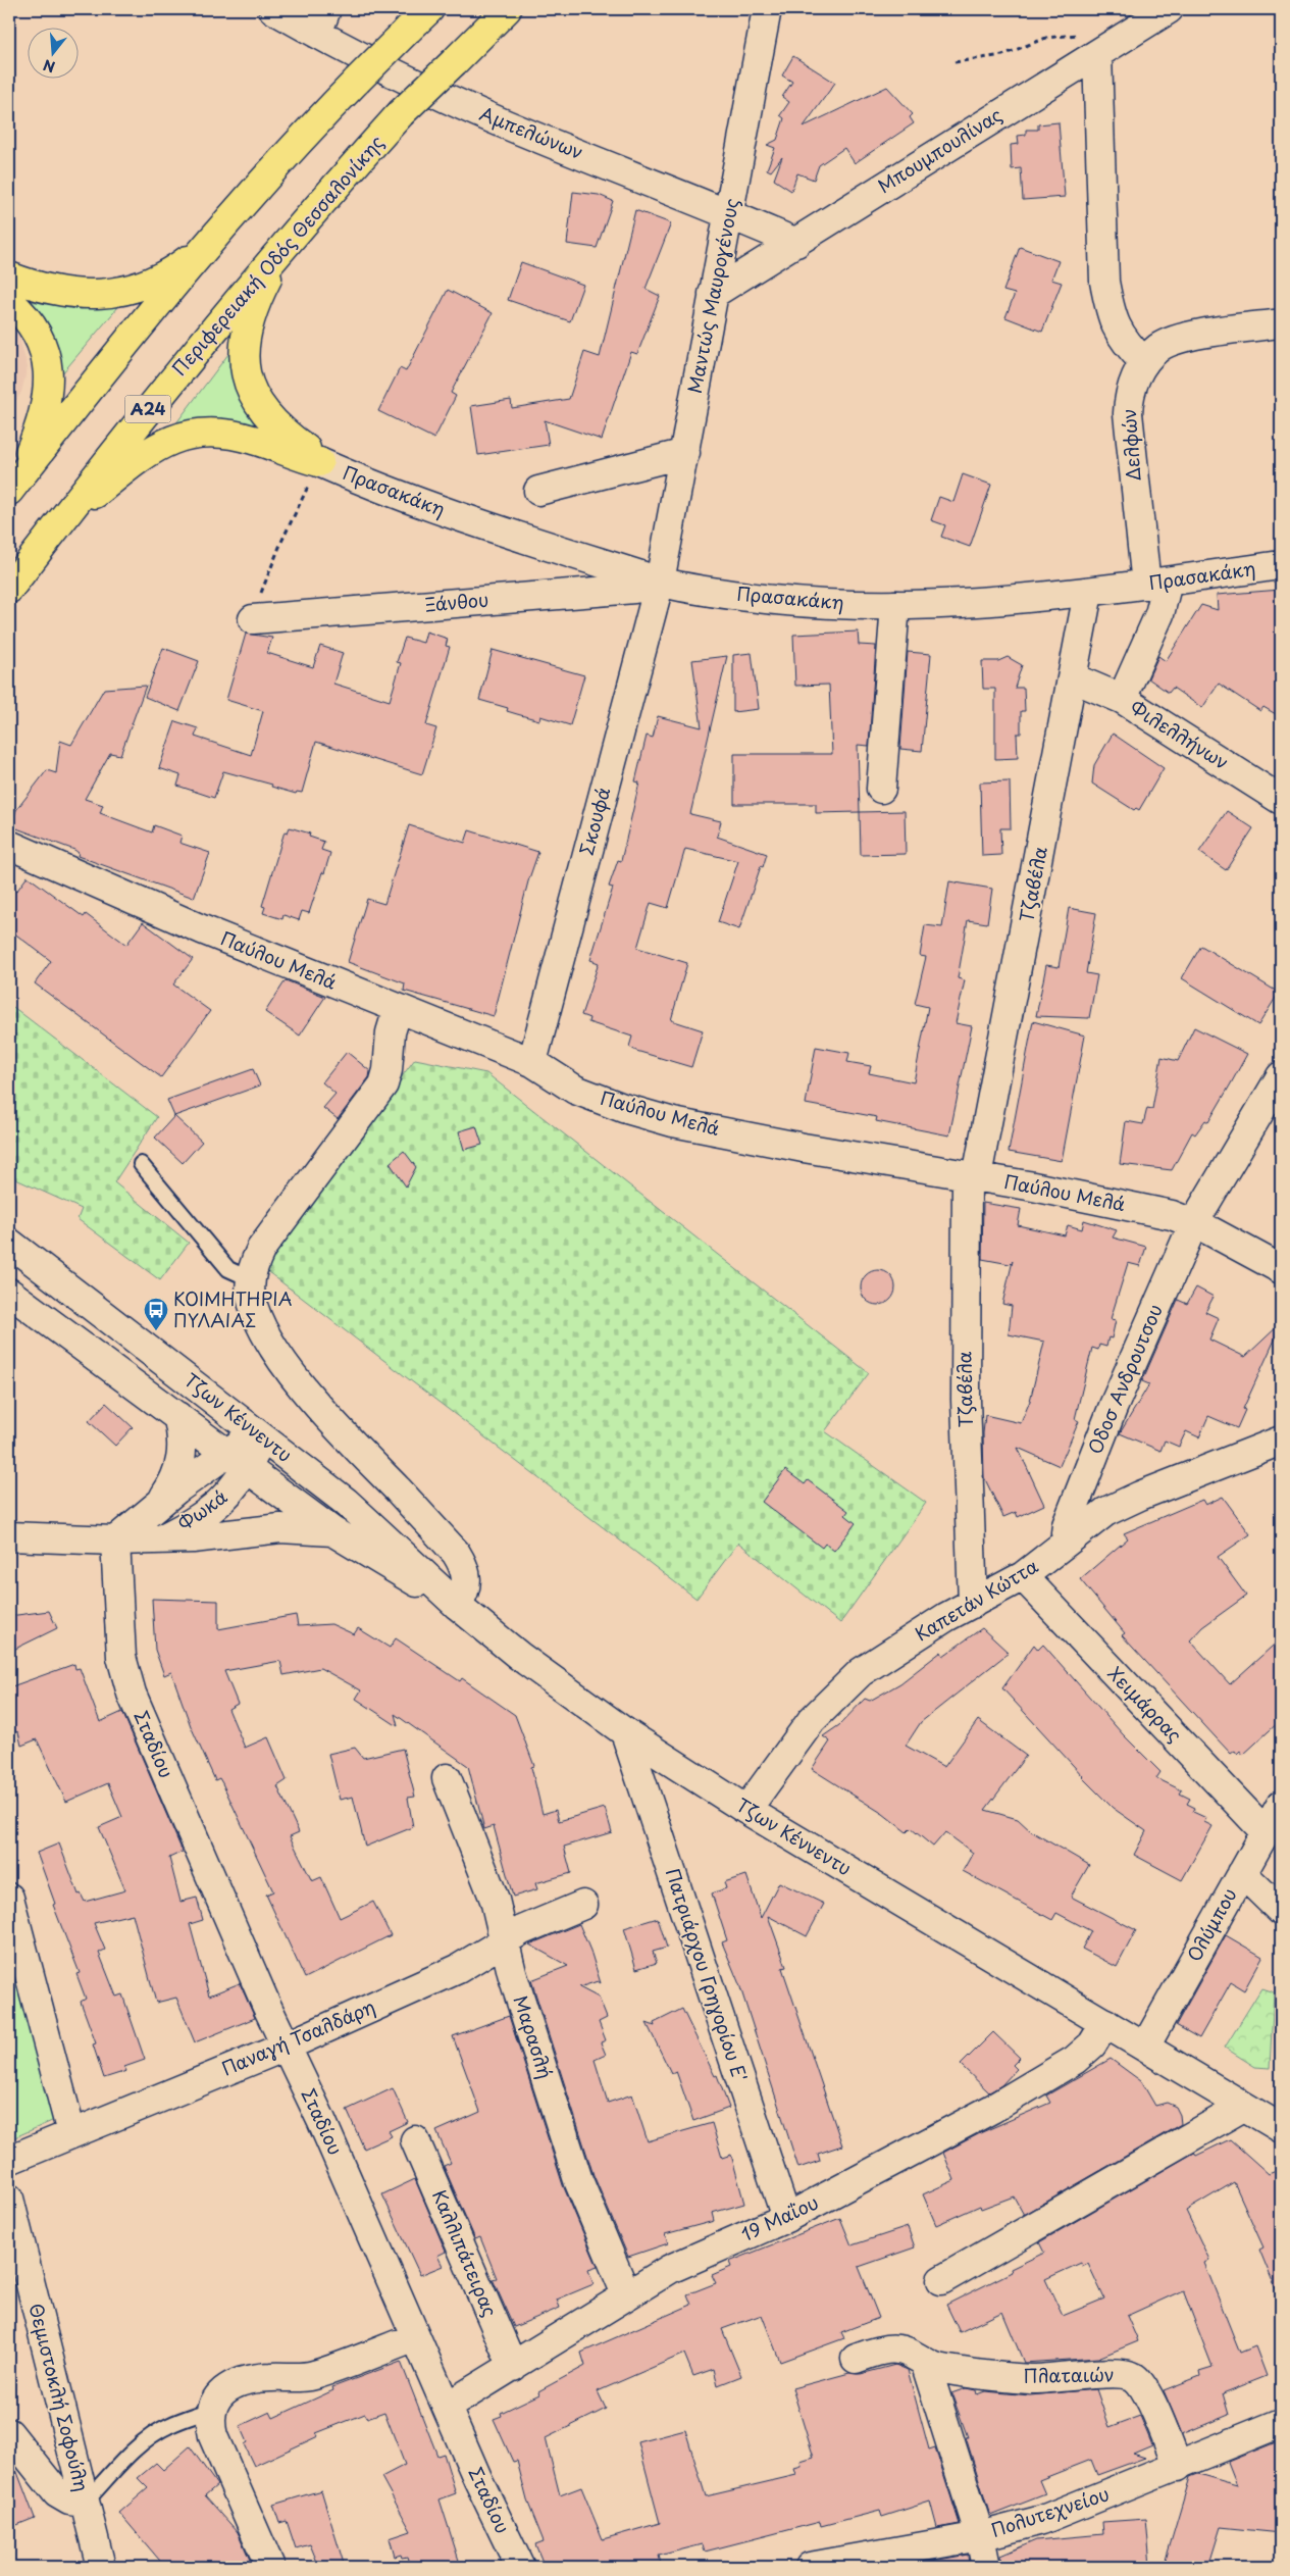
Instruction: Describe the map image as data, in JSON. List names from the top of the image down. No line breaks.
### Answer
{"streets":{"highway":["Περιφερειακή Οδός Θεσσαλονίκης","Α24"],"street":["Αμπελώνων","Μπουμπουλίνας","Μαντώς Μαυρογένους","Δελφών","Πρασακάκη","Ξάνθου","Φιλελλήνων","Σκουφά","Τζαβέλα","Παύλου Μελά","Οδοσ Ανδρουτσου","Τζων Κέννεντυ","Φωκά","Καπετάν Κώττα","Χειμάρρας","Σταδίου","Ολύμπου","Πατριάρχου Γρηγορίου Ε'","Μαρασλή","Παναγή Τσαλδάρη","19 Μαΐου","Καλλιπάτειρας","Πλαταιών","Θεμιστοκλή Σοφούλη","Πολυτεχνείου"]},"crossings":[["Αμπελώνων","Μπουμπουλίνας"],["Αμπελώνων","Μαντώς Μαυρογένους"],["Μπουμπουλίνας","Μαντώς Μαυρογένους"],["Μαντώς Μαυρογένους","Πρασακάκη"],["Μαντώς Μαυρογένους","Ξάνθου"],["Μαντώς Μαυρογένους","Σκουφά"],["Δελφών","Πρασακάκη"],["Πρασακάκη","Ξάνθου"],["Πρασακάκη","Σκουφά"],["Πρασακάκη","Τζαβέλα"],["Ξάνθου","Σκουφά"],["Φιλελλήνων","Τζαβέλα"],["Σκουφά","Παύλου Μελά"],["Τζαβέλα","Παύλου Μελά"],["Τζαβέλα","Καπετάν Κώττα"],["Παύλου Μελά","Οδοσ Ανδρουτσου"],["Οδοσ Ανδρουτσου","Καπετάν Κώττα"],["Τζων Κέννεντυ","Φωκά"],["Τζων Κέννεντυ","Καπετάν Κώττα"],["Τζων Κέννεντυ","Ολύμπου"],["Τζων Κέννεντυ","Πατριάρχου Γρηγορίου Ε'"],["Τζων Κέννεντυ","19 Μαΐου"],["Φωκά","Σταδίου"],["Καπετάν Κώττα","Χειμάρρας"],["Χειμάρρας","Ολύμπου"],["Σταδίου","Παναγή Τσαλδάρη"],["Σταδίου","19 Μαΐου"],["Πατριάρχου Γρηγορίου Ε'","19 Μαΐου"],["Μαρασλή","Παναγή Τσαλδάρη"],["Μαρασλή","19 Μαΐου"],["19 Μαΐου","Καλλιπάτειρας"],["Πλαταιών","Πολυτεχνείου"]],"places":{"bus stop":["ΚΟΙΜΗΤΗΡΙΑ ΠΥΛΑΙΑΣ"]},"north":"bottom"}
